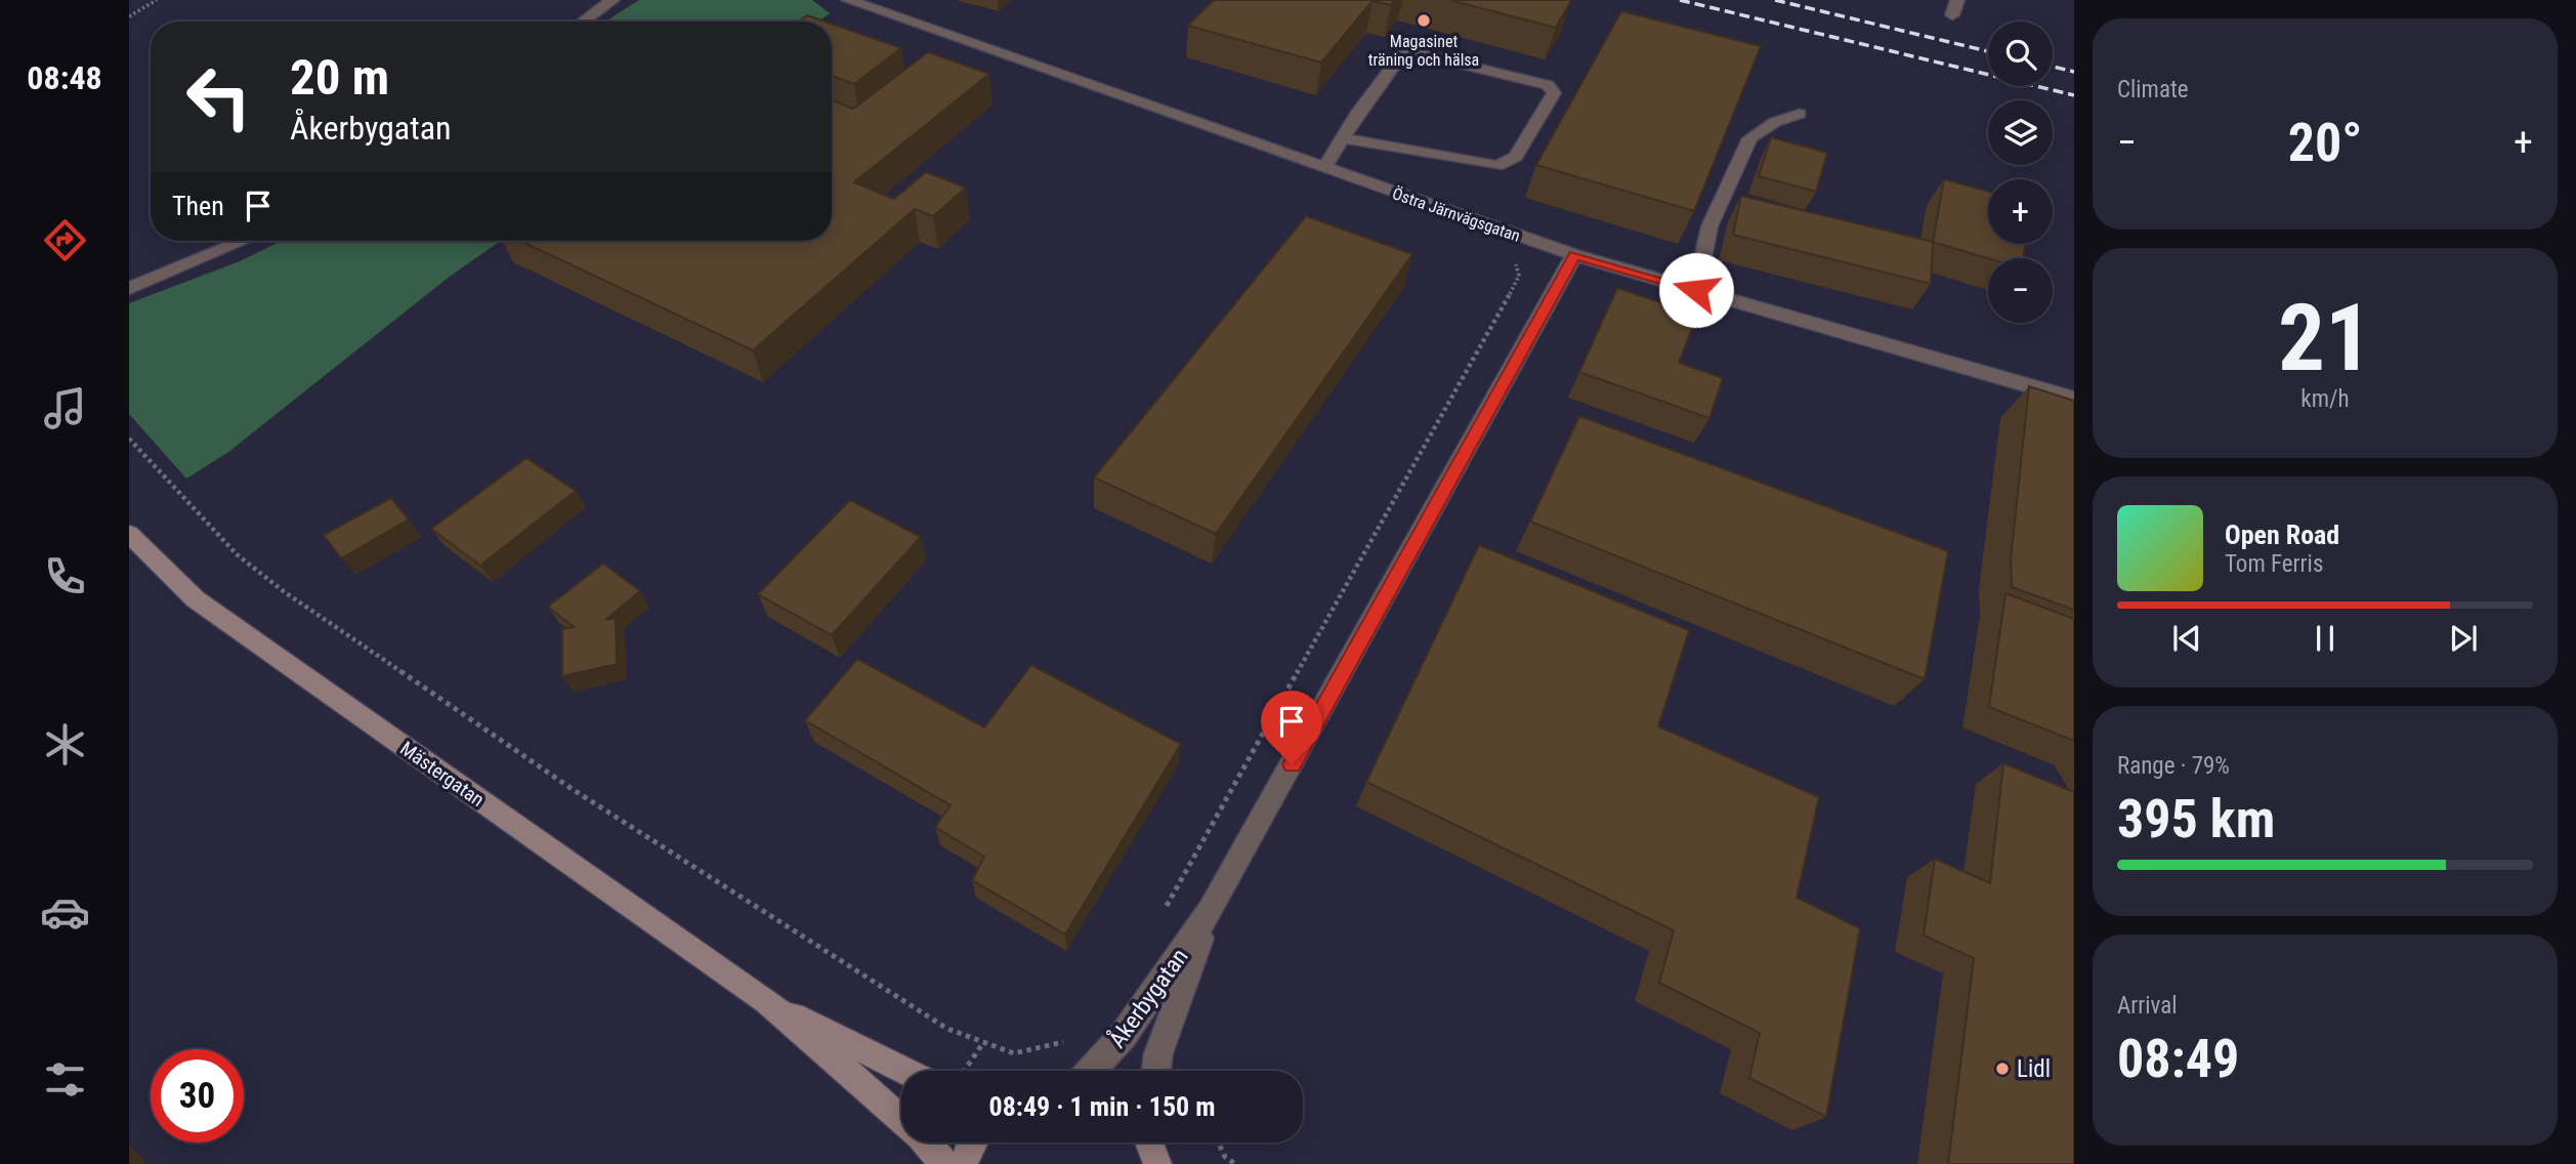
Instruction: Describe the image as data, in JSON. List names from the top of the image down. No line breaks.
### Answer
{"streets":{"main road":["Mästergatan"],"street":["Östra Järnvägsgatan","Åkerbygatan"]},"crossings":[["Östra Järnvägsgatan","Åkerbygatan"]],"places":["Magasinet träning och hälsa","Lidl"],"page":{"tabs":"08:48","tile":["Climate",["21","km/h"],["Range · 79%","395 km"],["Arrival","08:49"]],"map_buttons":["+","−"],"turn":["20 m","Åkerbygatan"],"heat":["−","20°","+"],"then":"Then","song":["Open Road","Tom Ferris"],"limit":"30","trip":"08:49 · 1 min · 150 m"}}
